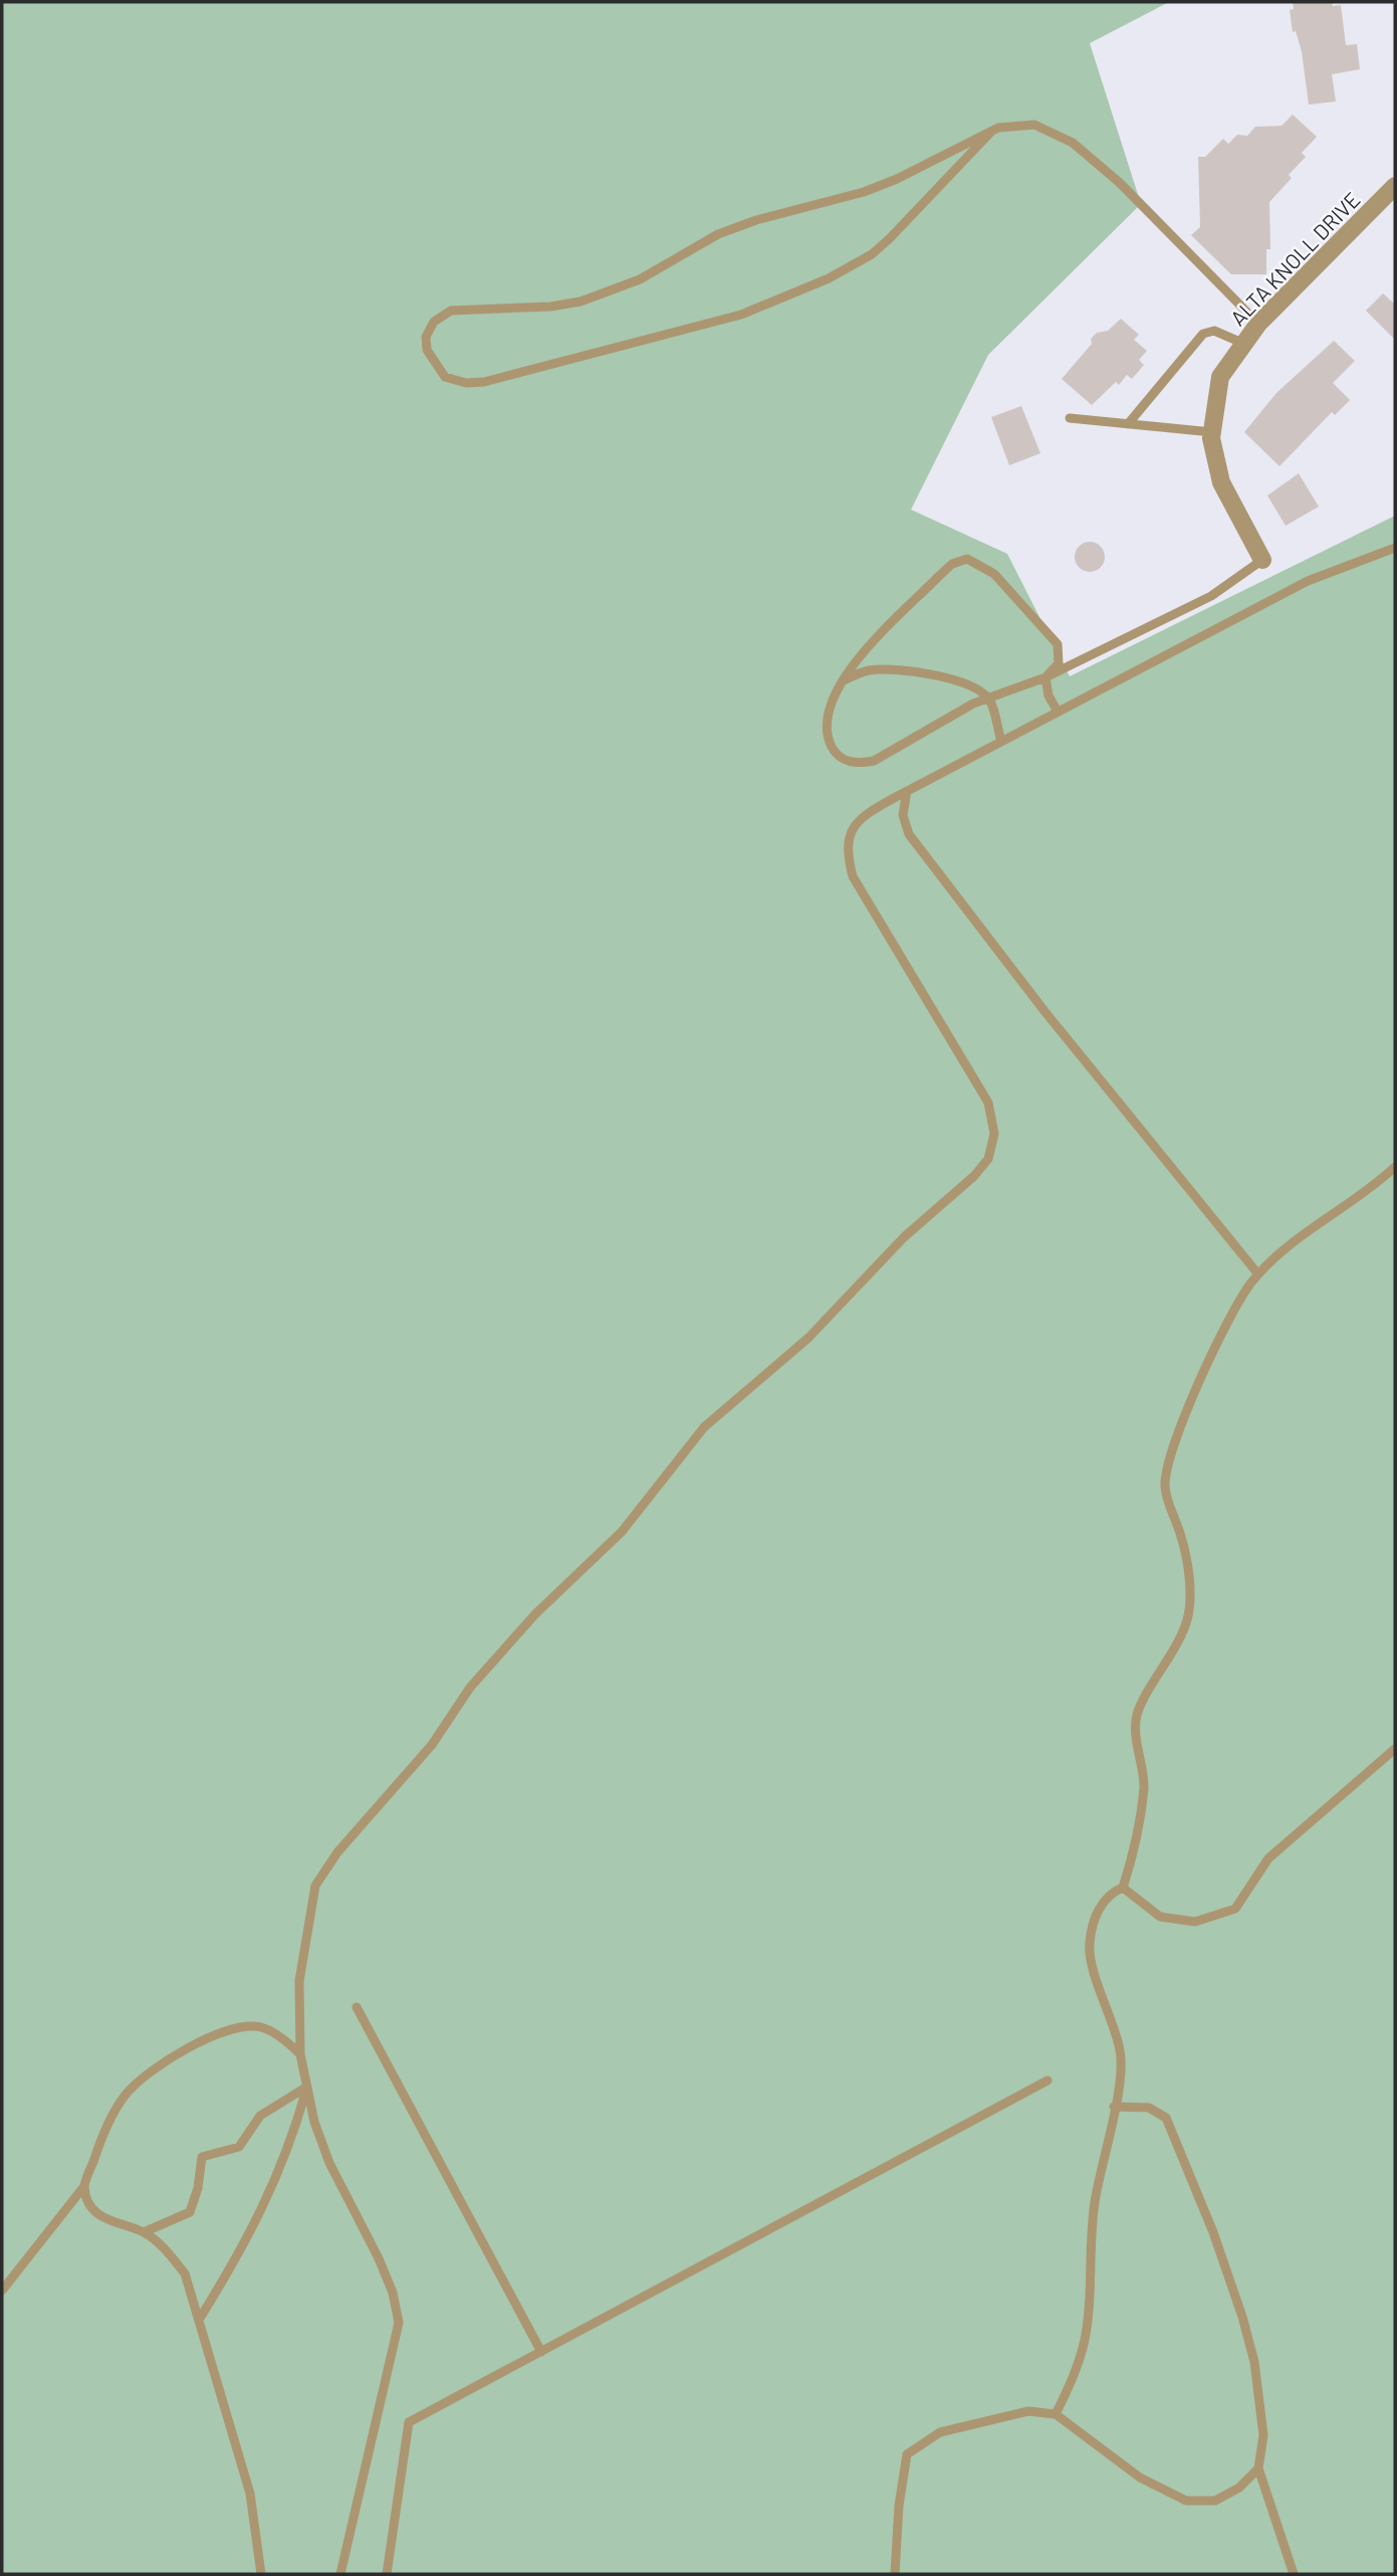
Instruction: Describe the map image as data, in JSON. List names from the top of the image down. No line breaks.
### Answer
{"streets":{"street":["ALTA KNOLL DRIVE"]}}
